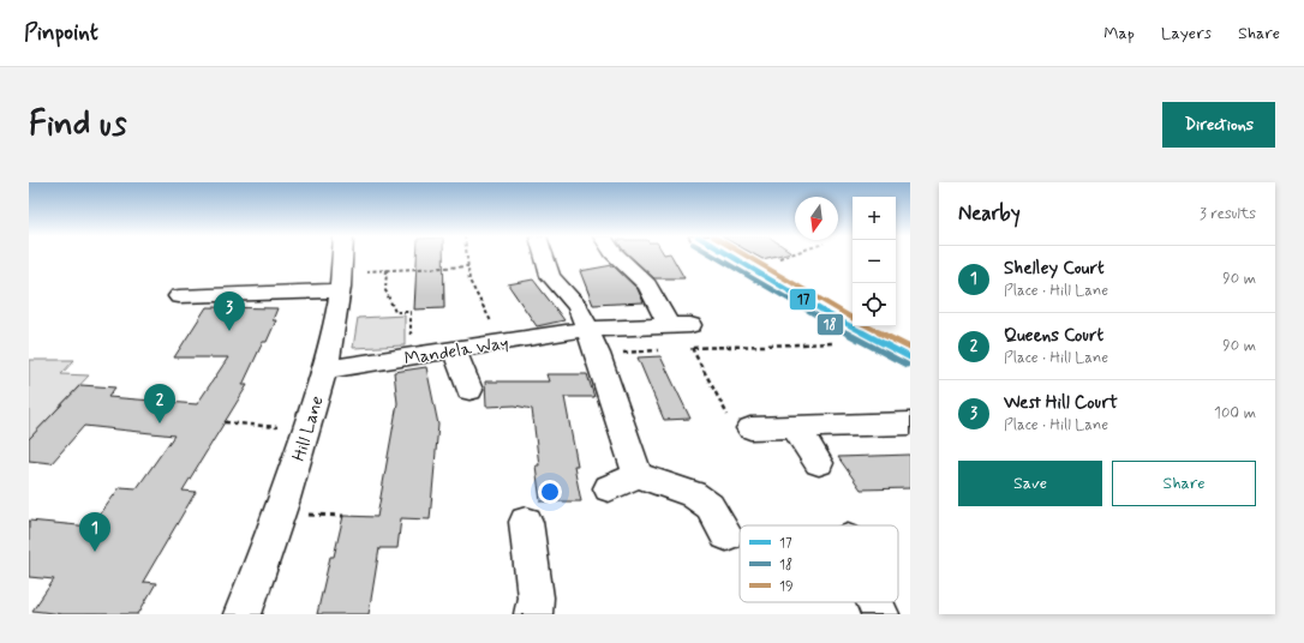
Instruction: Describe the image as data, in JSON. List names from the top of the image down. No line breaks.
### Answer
{"streets":{"street":["Mandela Way","Hill Lane"]},"crossings":[["Mandela Way","Hill Lane"]],"lines":["transit line 17","transit line 18","transit line 19"],"legend":["17","18","19"],"north":"bottom","page":{"header":"Pinpoint","nav":["Map","Layers","Share"],"buttons":["Directions",["Save","Share"]],"title":"Find us","heading":["Nearby","3 results"],"map_buttons":["+","−"],"list":[{"mark":"1","name":"Shelley Court","note":"Place · Hill Lane","value":"90 m"},{"mark":"2","name":"Queens Court","note":"Place · Hill Lane","value":"90 m"},{"mark":"3","name":"West Hill Court","note":"Place · Hill Lane","value":"100 m"}],"pins":["3","2","1"]}}
